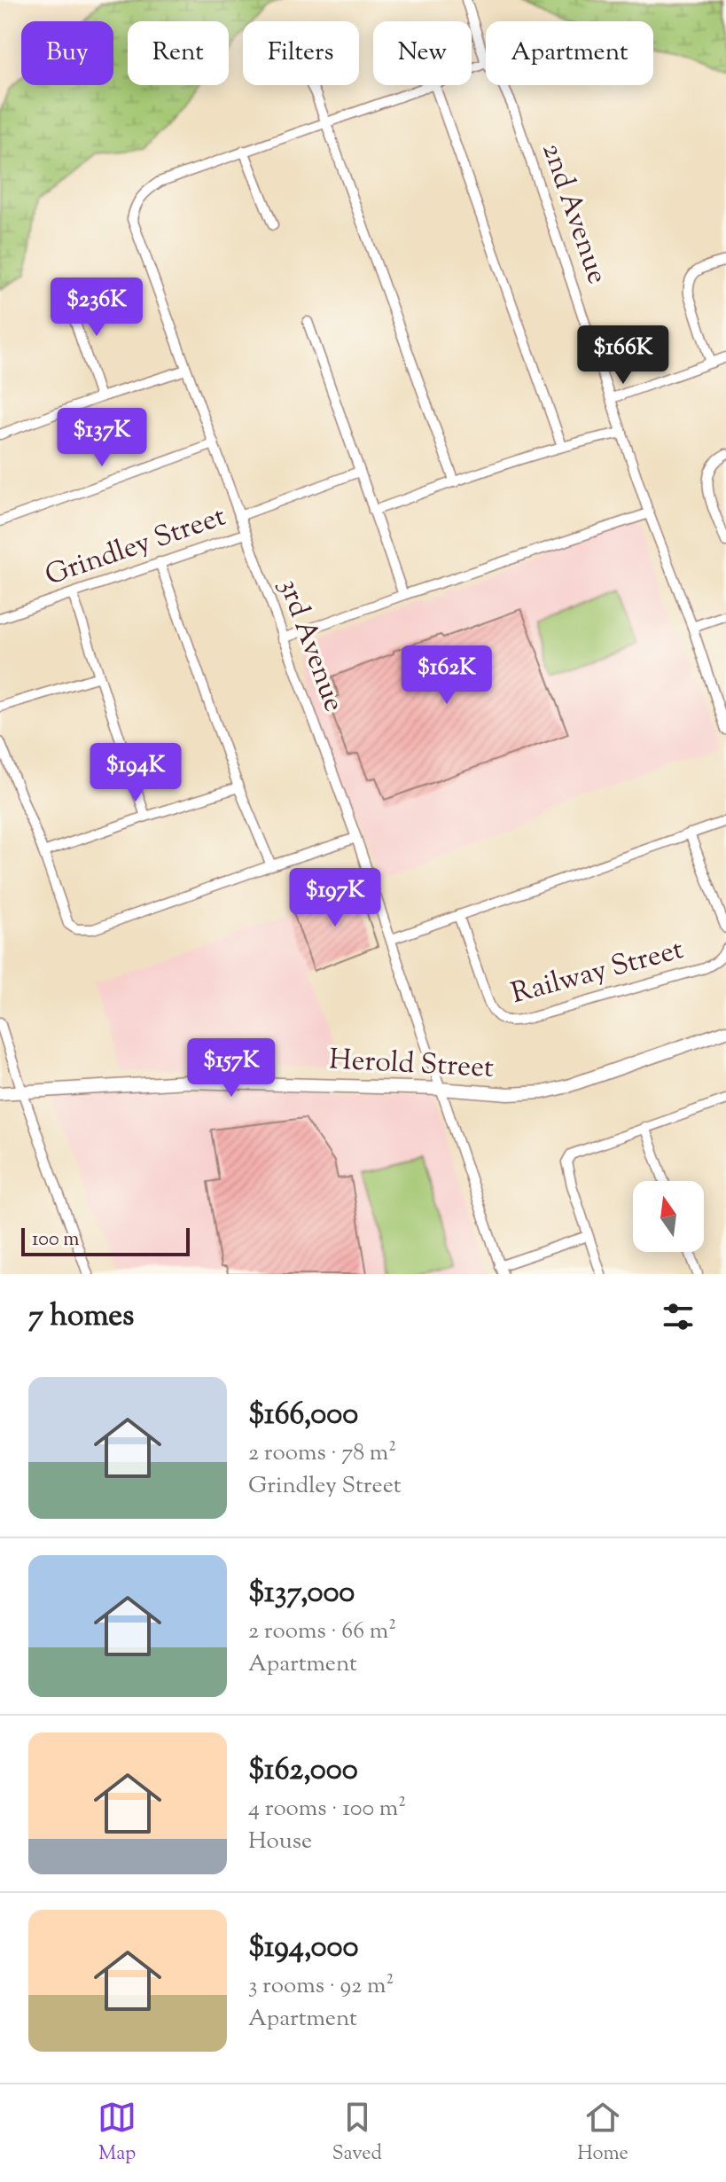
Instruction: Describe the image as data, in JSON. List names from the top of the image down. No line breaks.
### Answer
{"streets":{"street":["2nd Avenue","Grindley Street","3rd Avenue","Railway Street","Herold Street"]},"crossings":[["Grindley Street","3rd Avenue"],["3rd Avenue","Herold Street"]],"scale_bar":"100 m","north":"top","page":{"chip":["Buy","Rent","Filters","New","Apartment"],"price":["$236K","$166K","$137K","$162K","$194K","$197K","$157K"],"scale":"100 m","heading":"7 homes","list":[{"name":"$166,000","note":"2 rooms · 78 m² · Grindley Street"},{"name":"$137,000","note":"2 rooms · 66 m² · Apartment"},{"name":"$162,000","note":"4 rooms · 100 m² · House"},{"name":"$194,000","note":"3 rooms · 92 m² · Apartment"}],"tabs":["Map","Saved","Home"]}}
